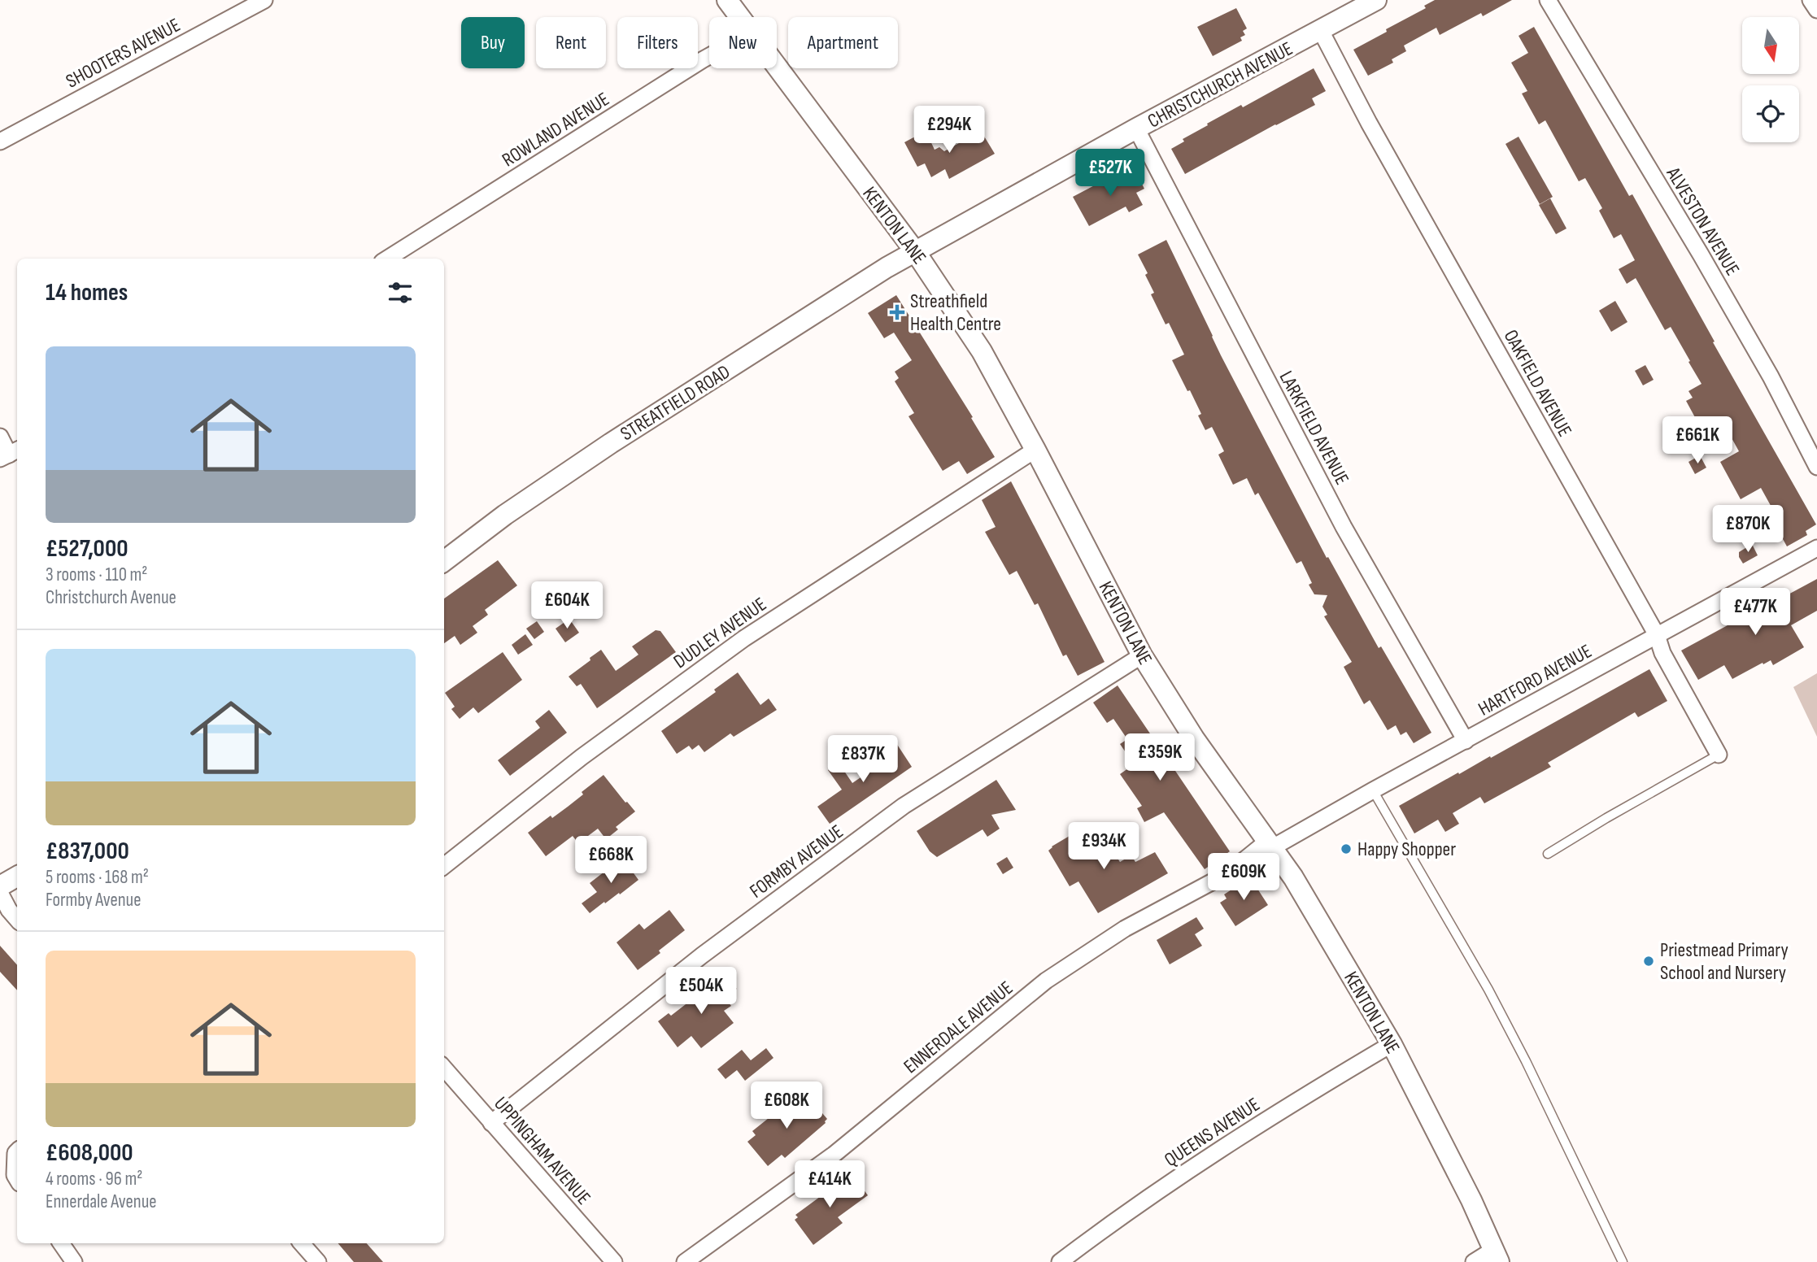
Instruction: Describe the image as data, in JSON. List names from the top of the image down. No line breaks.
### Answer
{"streets":{"street":["SHOOTERS AVENUE","CHRISTCHURCH AVENUE","ROWLAND AVENUE","ALVESTON AVENUE","KENTON LANE","OAKFIELD AVENUE","STREATFIELD ROAD","LARKFIELD AVENUE","DUDLEY AVENUE","HARTFORD AVENUE","FORMBY AVENUE","ENNERDALE AVENUE","QUEENS AVENUE","UPPINGHAM AVENUE"]},"crossings":[["CHRISTCHURCH AVENUE","KENTON LANE"],["CHRISTCHURCH AVENUE","OAKFIELD AVENUE"],["CHRISTCHURCH AVENUE","STREATFIELD ROAD"],["CHRISTCHURCH AVENUE","LARKFIELD AVENUE"],["KENTON LANE","STREATFIELD ROAD"],["KENTON LANE","DUDLEY AVENUE"],["KENTON LANE","HARTFORD AVENUE"],["KENTON LANE","FORMBY AVENUE"],["KENTON LANE","ENNERDALE AVENUE"],["KENTON LANE","QUEENS AVENUE"],["OAKFIELD AVENUE","HARTFORD AVENUE"],["LARKFIELD AVENUE","HARTFORD AVENUE"],["HARTFORD AVENUE","ENNERDALE AVENUE"],["FORMBY AVENUE","UPPINGHAM AVENUE"]],"places":{"health":["Streathfield Health Centre"],"other":["Happy Shopper","Priestmead Primary School and Nursery"]},"north":"bottom","page":{"chip":["Buy","Rent","Filters","New","Apartment"],"price":["£294K","£527K","£661K","£870K","£604K","£477K","£359K","£837K","£934K","£668K","£609K","£504K","£608K","£414K"],"heading":"14 homes","list":[{"name":"£527,000","note":"3 rooms · 110 m² · Christchurch Avenue"},{"name":"£837,000","note":"5 rooms · 168 m² · Formby Avenue"},{"name":"£608,000","note":"4 rooms · 96 m² · Ennerdale Avenue"}]}}
